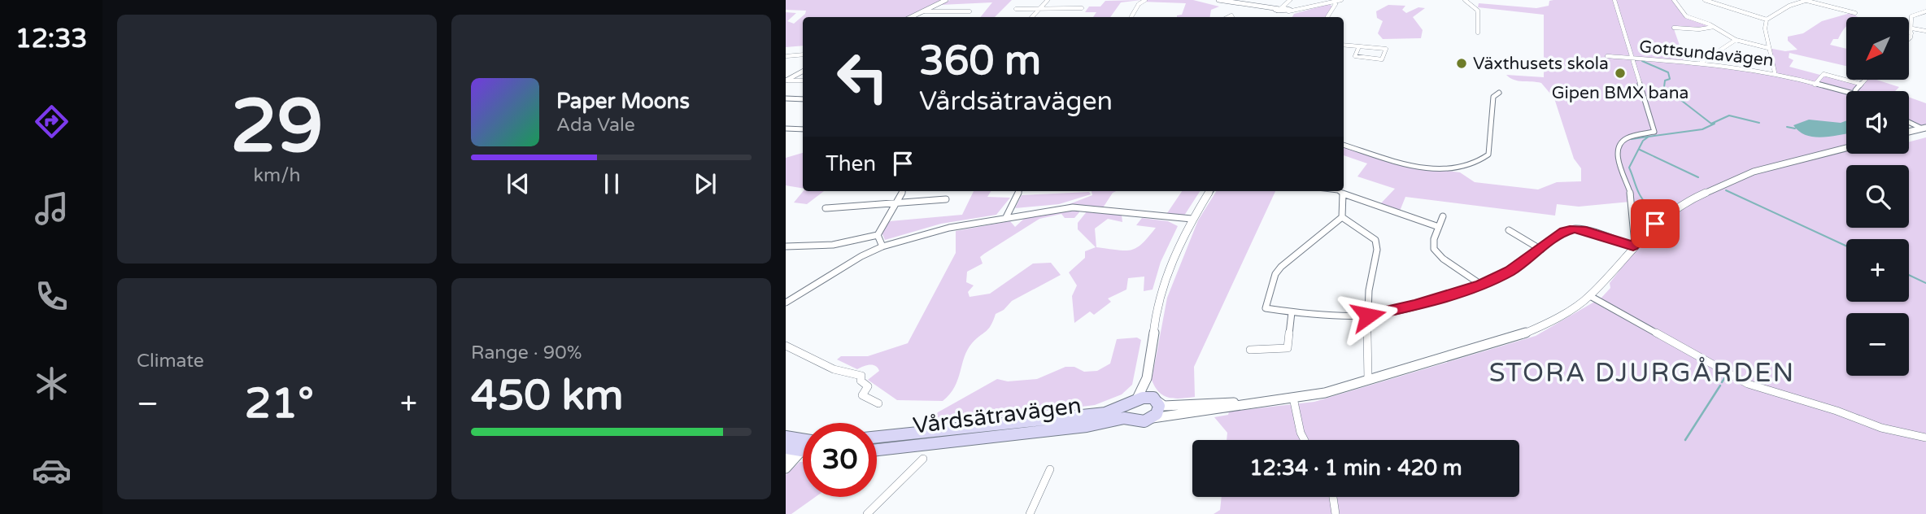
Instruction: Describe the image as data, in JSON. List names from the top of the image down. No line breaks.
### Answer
{"streets":{"main road":["Vårdsätravägen"],"street":["Gottsundavägen"]},"districts":["STORA DJURGÅRDEN"],"places":["Växthusets skola","Gipen BMX bana"],"north":"bottom left","page":{"tabs":"12:33","tile":[["29","km/h"],"Climate",["Range · 90%","450 km"]],"map_buttons":["+","−"],"turn":["360 m","Vårdsätravägen"],"song":["Paper Moons","Ada Vale"],"then":"Then","heat":["−","21°","+"],"limit":"30","trip":"12:34 · 1 min · 420 m"}}
